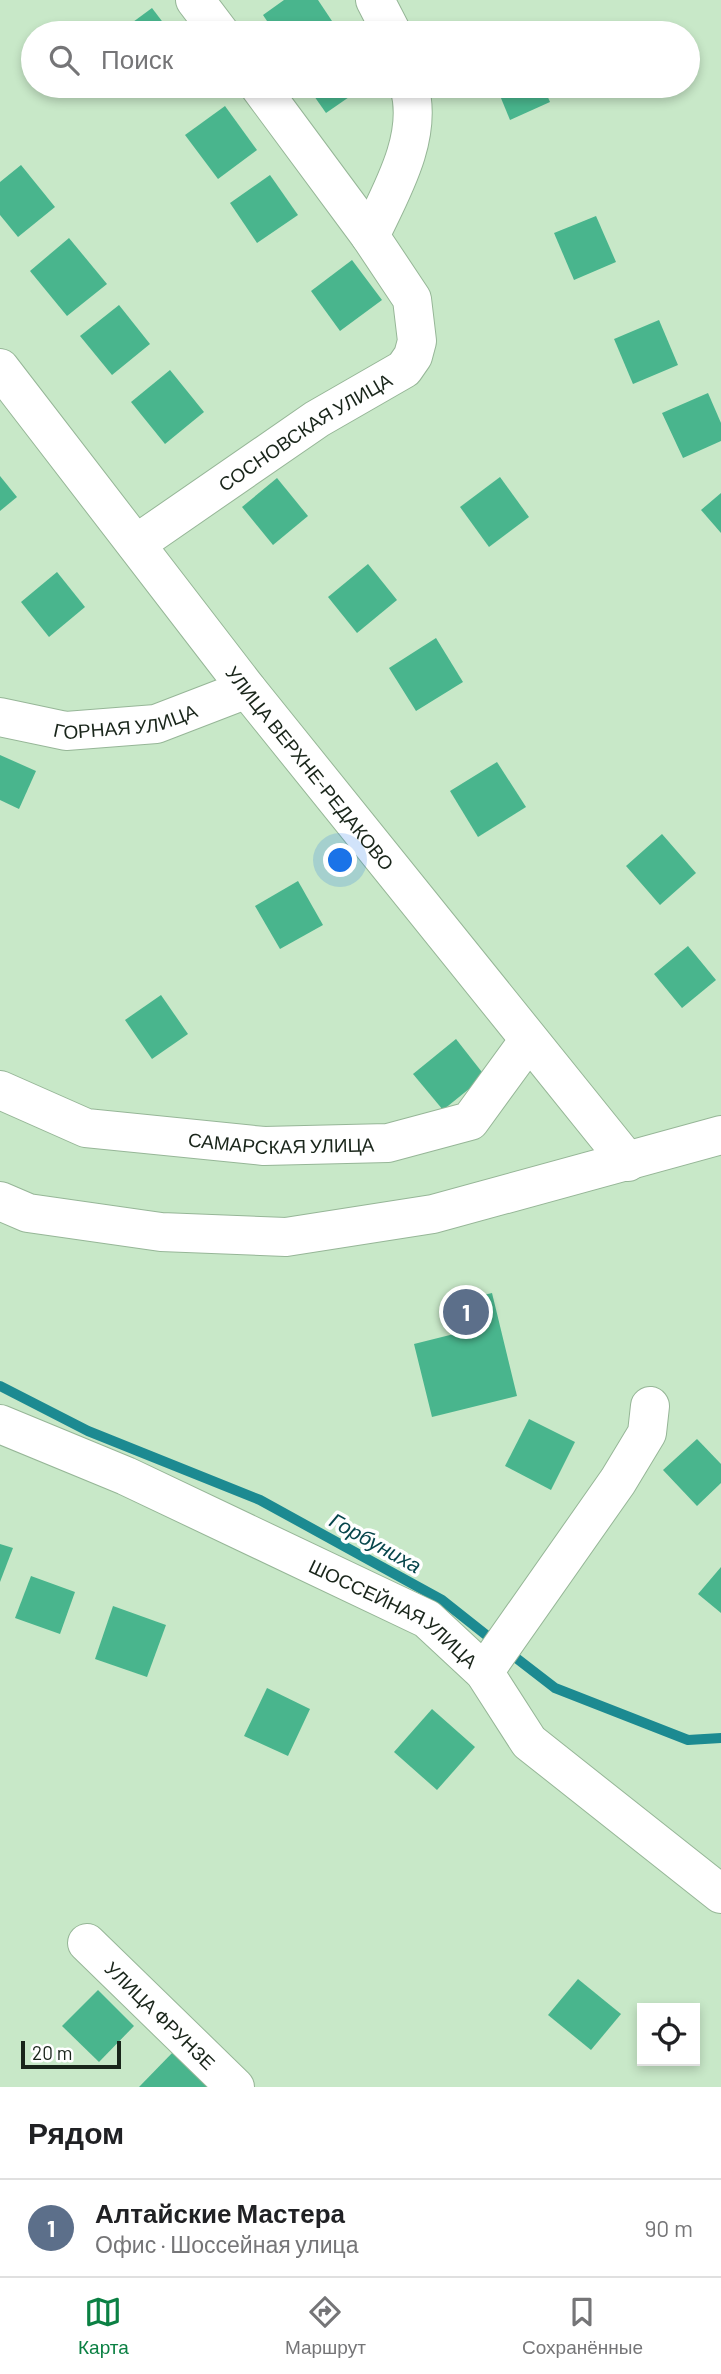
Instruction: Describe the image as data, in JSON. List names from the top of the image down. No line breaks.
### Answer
{"streets":{"street":["СОСНОВСКАЯ УЛИЦА","ГОРНАЯ УЛИЦА","УЛИЦА ВЕРХНЕ-РЕДАКОВО","САМАРСКАЯ УЛИЦА","ШОССЕЙНАЯ УЛИЦА","УЛИЦА ФРУНЗЕ"]},"crossings":[["СОСНОВСКАЯ УЛИЦА","УЛИЦА ВЕРХНЕ-РЕДАКОВО"],["ГОРНАЯ УЛИЦА","УЛИЦА ВЕРХНЕ-РЕДАКОВО"],["УЛИЦА ВЕРХНЕ-РЕДАКОВО","САМАРСКАЯ УЛИЦА"]],"water":["Горбуниха"],"scale_bar":"20 m","page":{"search":"Поиск","pins":"1","scale":"20 m","heading":"Рядом","list":[{"mark":"1","name":"Алтайские Мастера","note":"Офис · Шоссейная улица","value":"90 m"}],"nav":["Карта","Маршрут","Сохранённые"]}}
